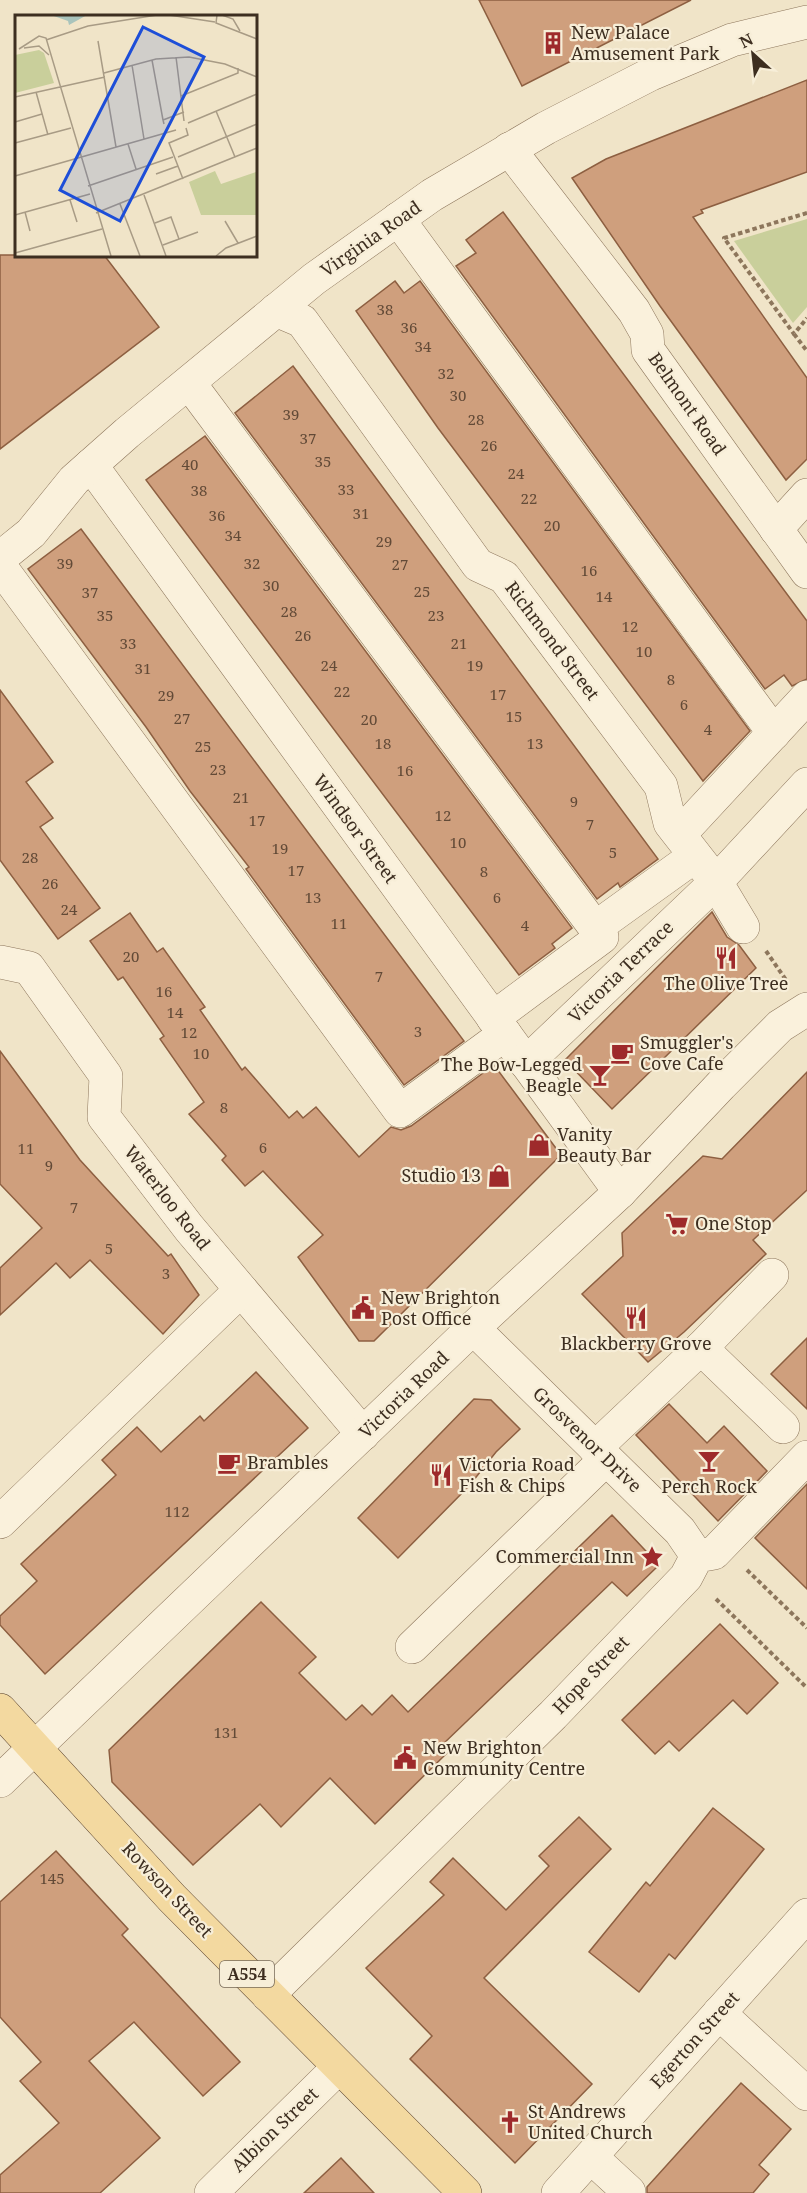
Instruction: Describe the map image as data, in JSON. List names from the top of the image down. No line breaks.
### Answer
{"streets":{"main road":["Rowson Street","A554"],"street":["Virginia Road","Belmont Road","Richmond Street","Windsor Street","Victoria Terrace","Waterloo Road","Victoria Road","Grosvenor Drive","Hope Street","Egerton Street","Albion Street"]},"crossings":[["Virginia Road","Belmont Road"],["Virginia Road","Richmond Street"],["Virginia Road","Windsor Street"],["Richmond Street","Victoria Terrace"],["Windsor Street","Victoria Terrace"],["Windsor Street","Victoria Road"],["Waterloo Road","Victoria Road"],["Victoria Road","Grosvenor Drive"],["Victoria Road","Rowson Street"],["Grosvenor Drive","Hope Street"],["Hope Street","Rowson Street"],["Rowson Street","Albion Street"]],"places":{"building":["New Palace Amusement Park"],"restaurant":["The Olive Tree","Blackberry Grove","Victoria Road Fish & Chips"],"cafe":["Smuggler's Cove Cafe","Brambles"],"bar":["The Bow-Legged Beagle","Perch Rock"],"shop":["Vanity Beauty Bar","Studio 13"],"supermarket":["One Stop"],"public building":["New Brighton Post Office","New Brighton Community Centre"],"place":["Commercial Inn"],"church":["St Andrews United Church"]},"house_numbers":["38","36","34","32","30","39","28","37","26","35","40","24","33","38","22","31","36","20","34","29","39","32","27","16","30","25","37","14","28","35","23","12","26","33","21","10","24","19","31","8","22","17","29","6","15","27","20","4","18","13","25","23","16","21","9","12","17","7","10","19","5","28","17","8","26","13","6","24","11","4","20","7","16","14","3","12","10","8","6","11","9","7","5","3","112","131","145"],"north":"top left"}
